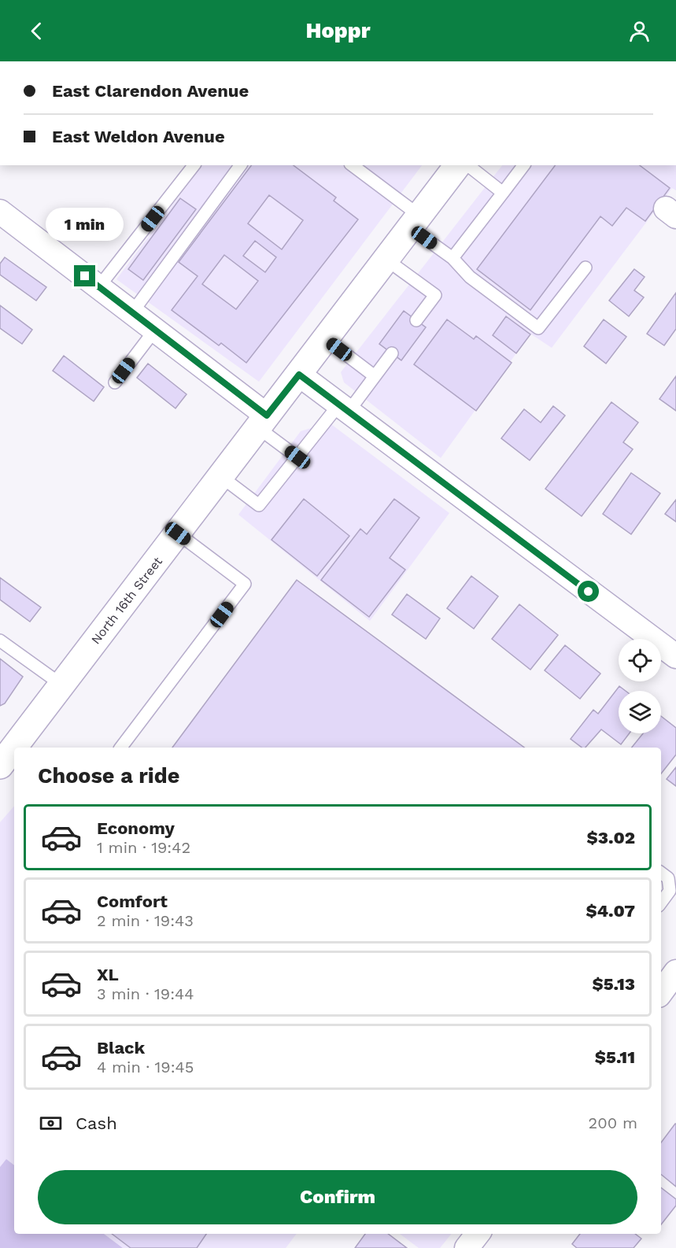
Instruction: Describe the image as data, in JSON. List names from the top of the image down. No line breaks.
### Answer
{"streets":{"main road":["North 16th Street"]},"page":{"header":"Hoppr","banner":["East Clarendon Avenue","East Weldon Avenue"],"bubble":"1 min","heading":"Choose a ride","list":[{"name":"Economy","note":"1 min · 19:42","value":"$3.02"},{"name":"Comfort","note":"2 min · 19:43","value":"$4.07"},{"name":"XL","note":"3 min · 19:44","value":"$5.13"},{"name":"Black","note":"4 min · 19:45","value":"$5.11"}],"pay":["Cash","200 m"],"buttons":"Confirm"}}
